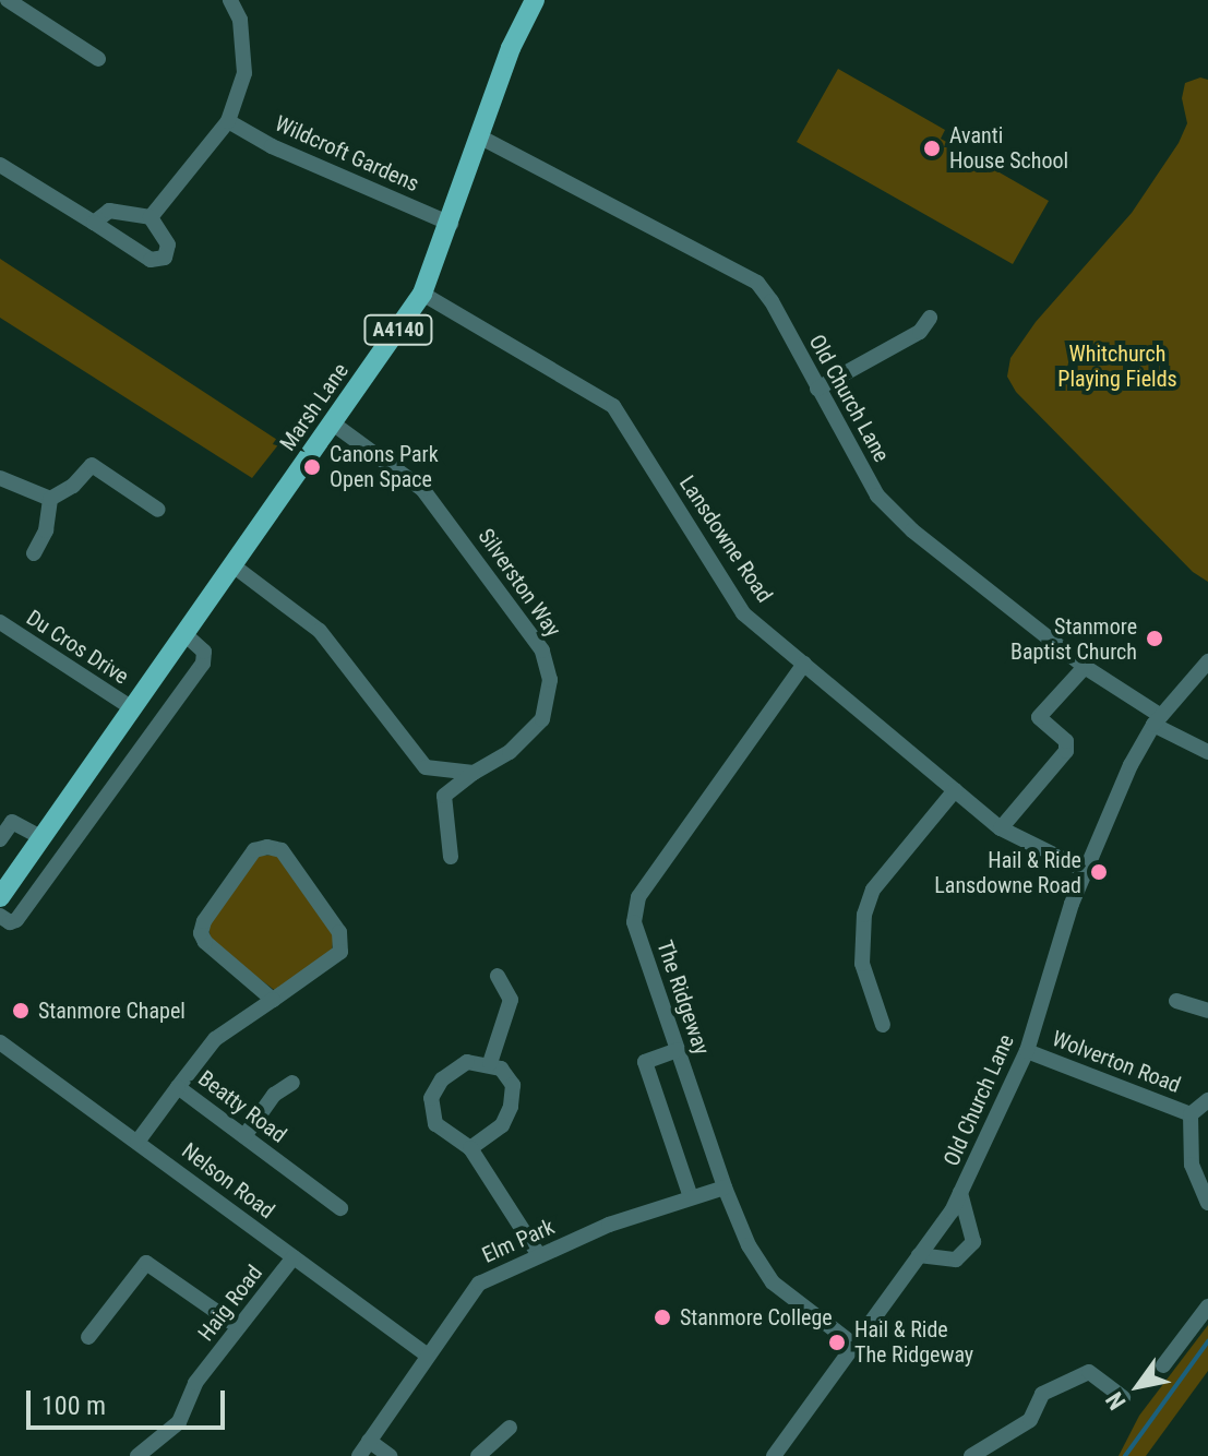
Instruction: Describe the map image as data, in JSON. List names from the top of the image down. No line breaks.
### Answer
{"streets":{"main road":["A4140","Marsh Lane"],"street":["Wildcroft Gardens","Old Church Lane","Lansdowne Road","Silverston Way","Du Cros Drive","The Ridgeway","Wolverton Road","Beatty Road","Nelson Road","Elm Park","Haig Road"]},"crossings":[["Wildcroft Gardens","Marsh Lane"],["Old Church Lane","Marsh Lane"],["Old Church Lane","Lansdowne Road"],["Old Church Lane","The Ridgeway"],["Old Church Lane","Wolverton Road"],["Marsh Lane","Lansdowne Road"],["Marsh Lane","Silverston Way"],["Marsh Lane","Du Cros Drive"],["Lansdowne Road","The Ridgeway"],["The Ridgeway","Elm Park"],["Nelson Road","Elm Park"],["Nelson Road","Haig Road"]],"parks":["Whitchurch Playing Fields"],"places":["Avanti House School","Canons Park Open Space","Stanmore Baptist Church","Hail & Ride Lansdowne Road","Stanmore Chapel","Stanmore College","Hail & Ride The Ridgeway"],"scale_bar":"100 m","north":"bottom left"}
